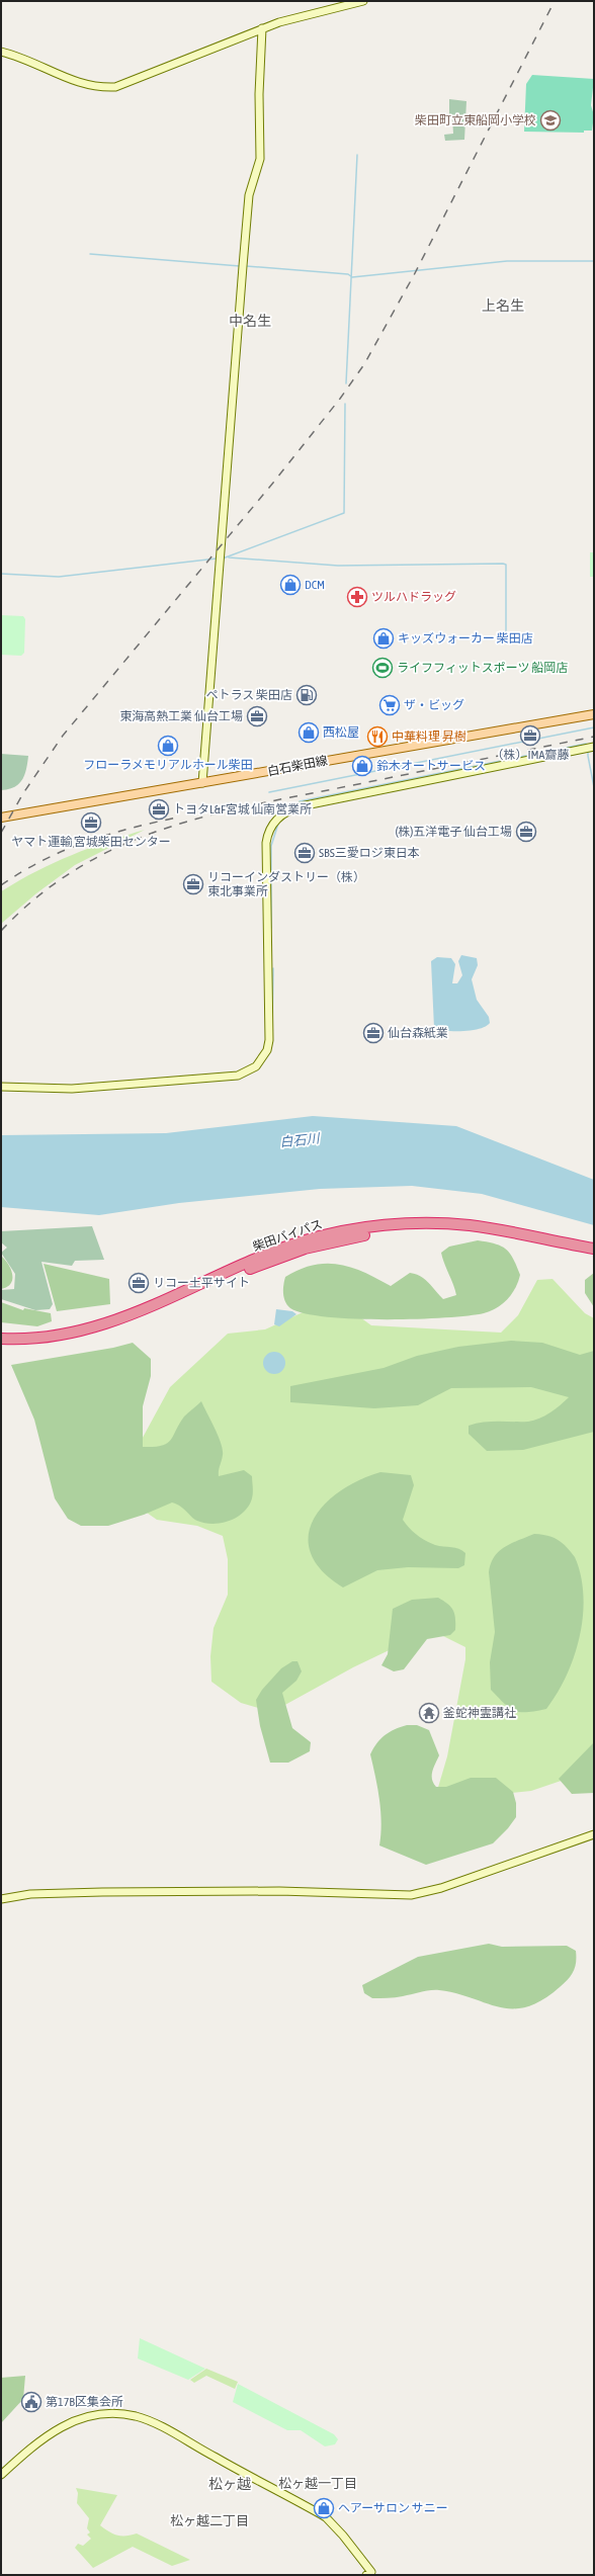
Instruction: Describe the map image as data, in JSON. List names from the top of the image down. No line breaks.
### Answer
{"streets":{"highway":["柴田バイパス"],"main road":["白石柴田線"]},"districts":["上名生","中名生","松ヶ越一丁目","松ヶ越","松ヶ越二丁目"],"water":["白石川"],"places":{"school or university":["柴田町立東船岡小学校"],"shop":["DCM","キッズウォーカー 柴田店","西松屋","フローラメモリアルホール柴田","鈴木オートサービス","ヘアーサロン サニー"],"pharmacy":["ツルハドラッグ"],"sports":["ライフフィットスポーツ 船岡店"],"fuel station":["ペトラス 柴田店"],"supermarket":["ザ・ビッグ"],"office":["東海高熱工業 仙台工場","（株）IMA齋藤","トヨタL&F宮城 仙南営業所","ヤマト運輸 宮城柴田センター","(株)五洋電子 仙台工場","SBS三愛ロジ東日本","リコーインダストリー（株） 東北事業所","仙台森紙業","リコー土平サイト"],"restaurant":["中華料理 昇樹"],"temple":["釜蛇神霊講社"],"public building":["第17B区集会所"]}}
